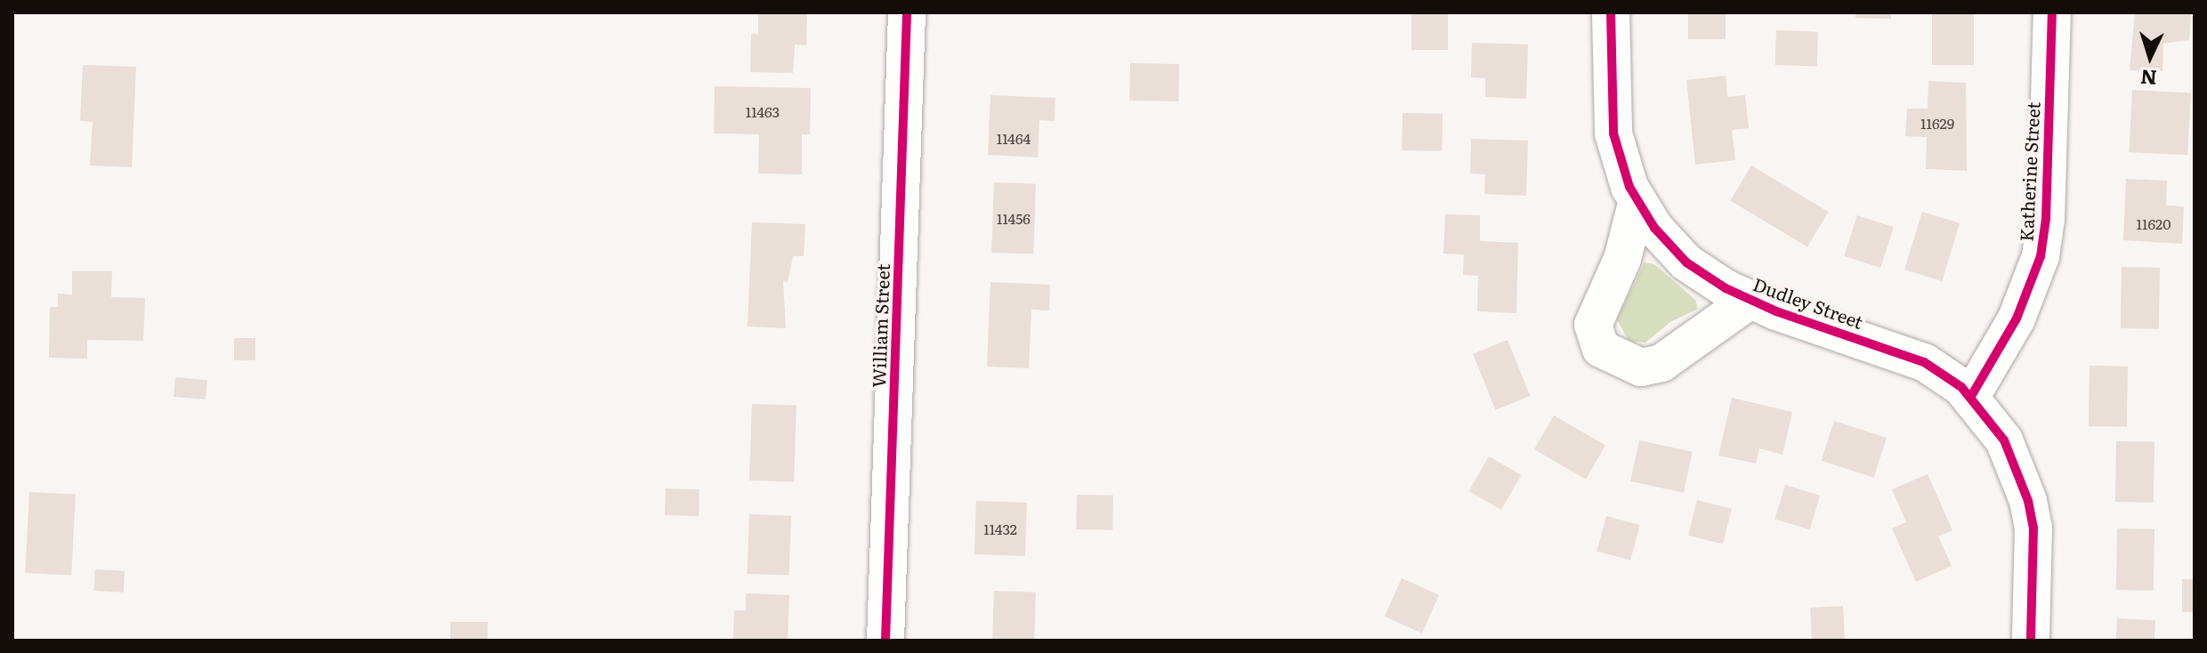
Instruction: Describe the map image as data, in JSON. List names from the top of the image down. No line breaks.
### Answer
{"streets":{"street":["Katherine Street","Dudley Street","William Street"]},"crossings":[["Katherine Street","Dudley Street"]],"house_numbers":["11463","11629","11464","11456","11620","11432"],"north":"bottom"}
